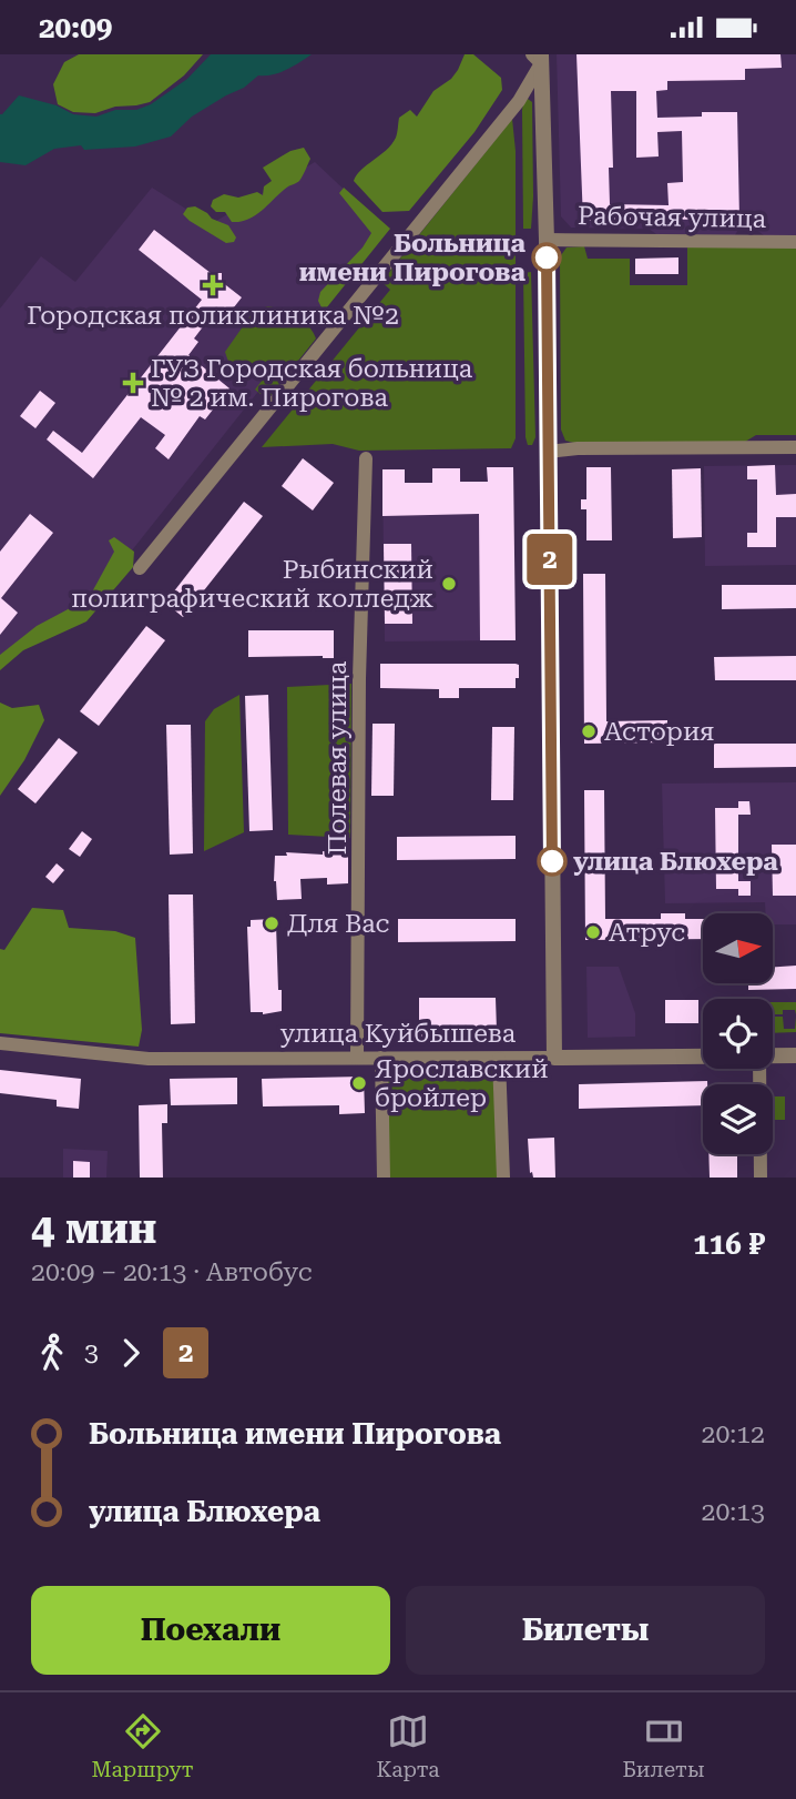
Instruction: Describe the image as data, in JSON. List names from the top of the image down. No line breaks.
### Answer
{"streets":{"street":["Рабочая улица","Полевая улица","улица Куйбышева"]},"crossings":[["Полевая улица","улица Куйбышева"]],"places":{"other":["Больница имени Пирогова","Рыбинский полиграфический колледж","Астория","улица Блюхера","Для Вас","Атрус","Ярославский бройлер"],"health":["Городская поликлиника №2","ГУЗ Городская больница № 2 им. Пирогова"]},"lines":["bus line 2"],"north":"right","page":{"status":"20:09","on_map":"2","heading":["4 мин","20:09 – 20:13 · Автобус","116 ₽"],"legs":["3","2"],"list":[{"name":"Больница имени Пирогова","value":"20:12"},{"name":"улица Блюхера","value":"20:13"}],"buttons":["Поехали","Билеты"],"tabs":["Маршрут","Карта","Билеты"]}}
